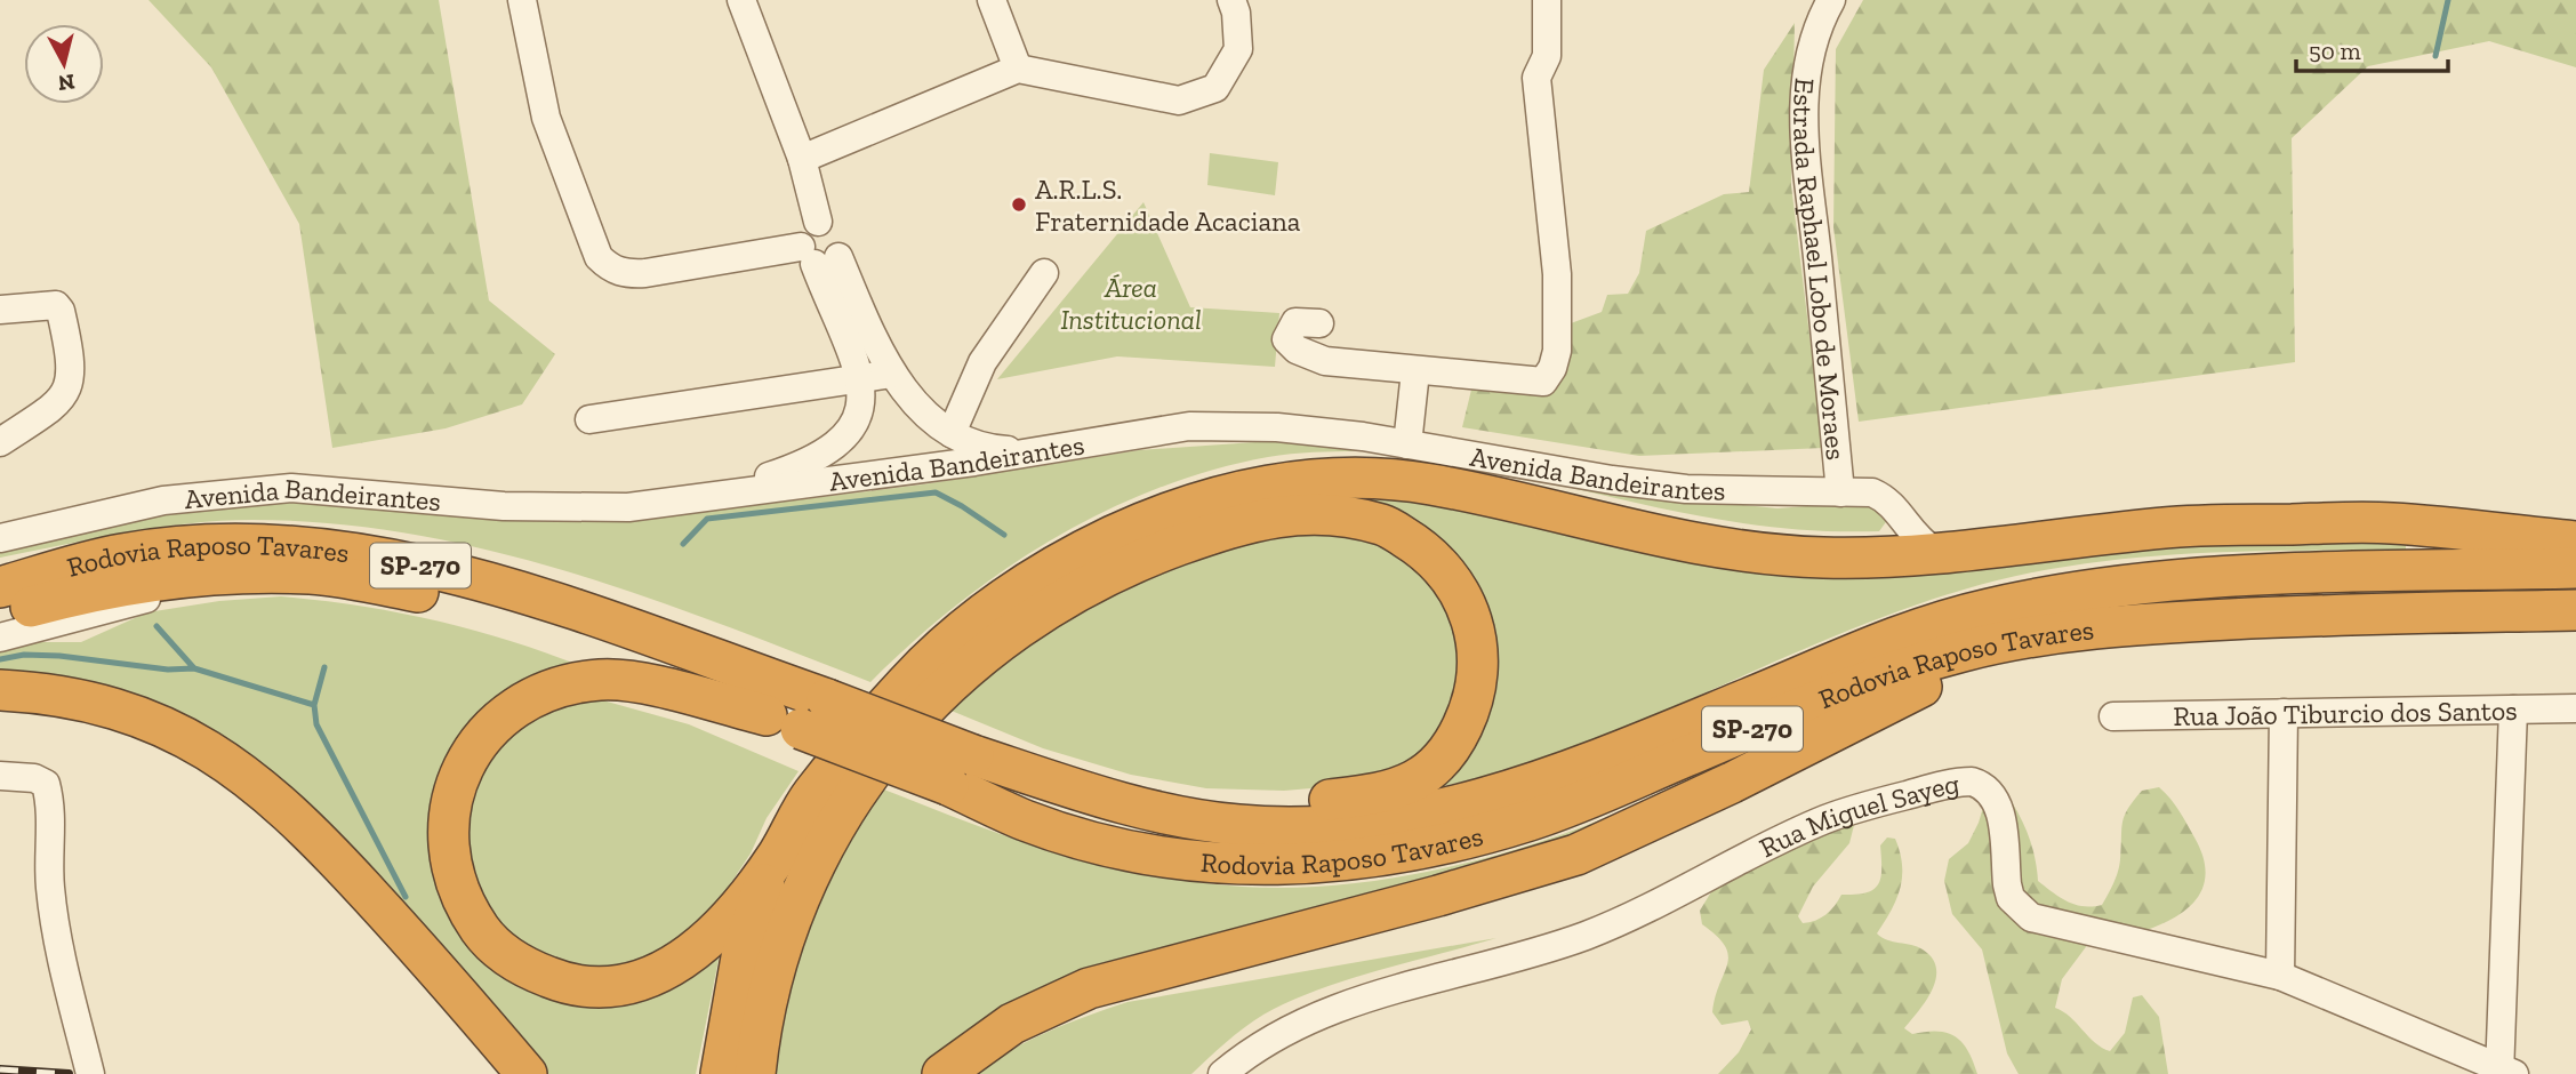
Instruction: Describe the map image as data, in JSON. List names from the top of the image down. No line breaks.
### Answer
{"streets":{"highway":["Rodovia Raposo Tavares","SP-270"],"street":["Estrada Raphael Lobo de Moraes","Avenida Bandeirantes","Rua João Tiburcio dos Santos","Rua Miguel Sayeg"]},"crossings":[["Estrada Raphael Lobo de Moraes","Avenida Bandeirantes"]],"parks":["Área Institucional"],"places":["A.R.L.S. Fraternidade Acaciana"],"scale_bar":"50 m","north":"bottom"}
